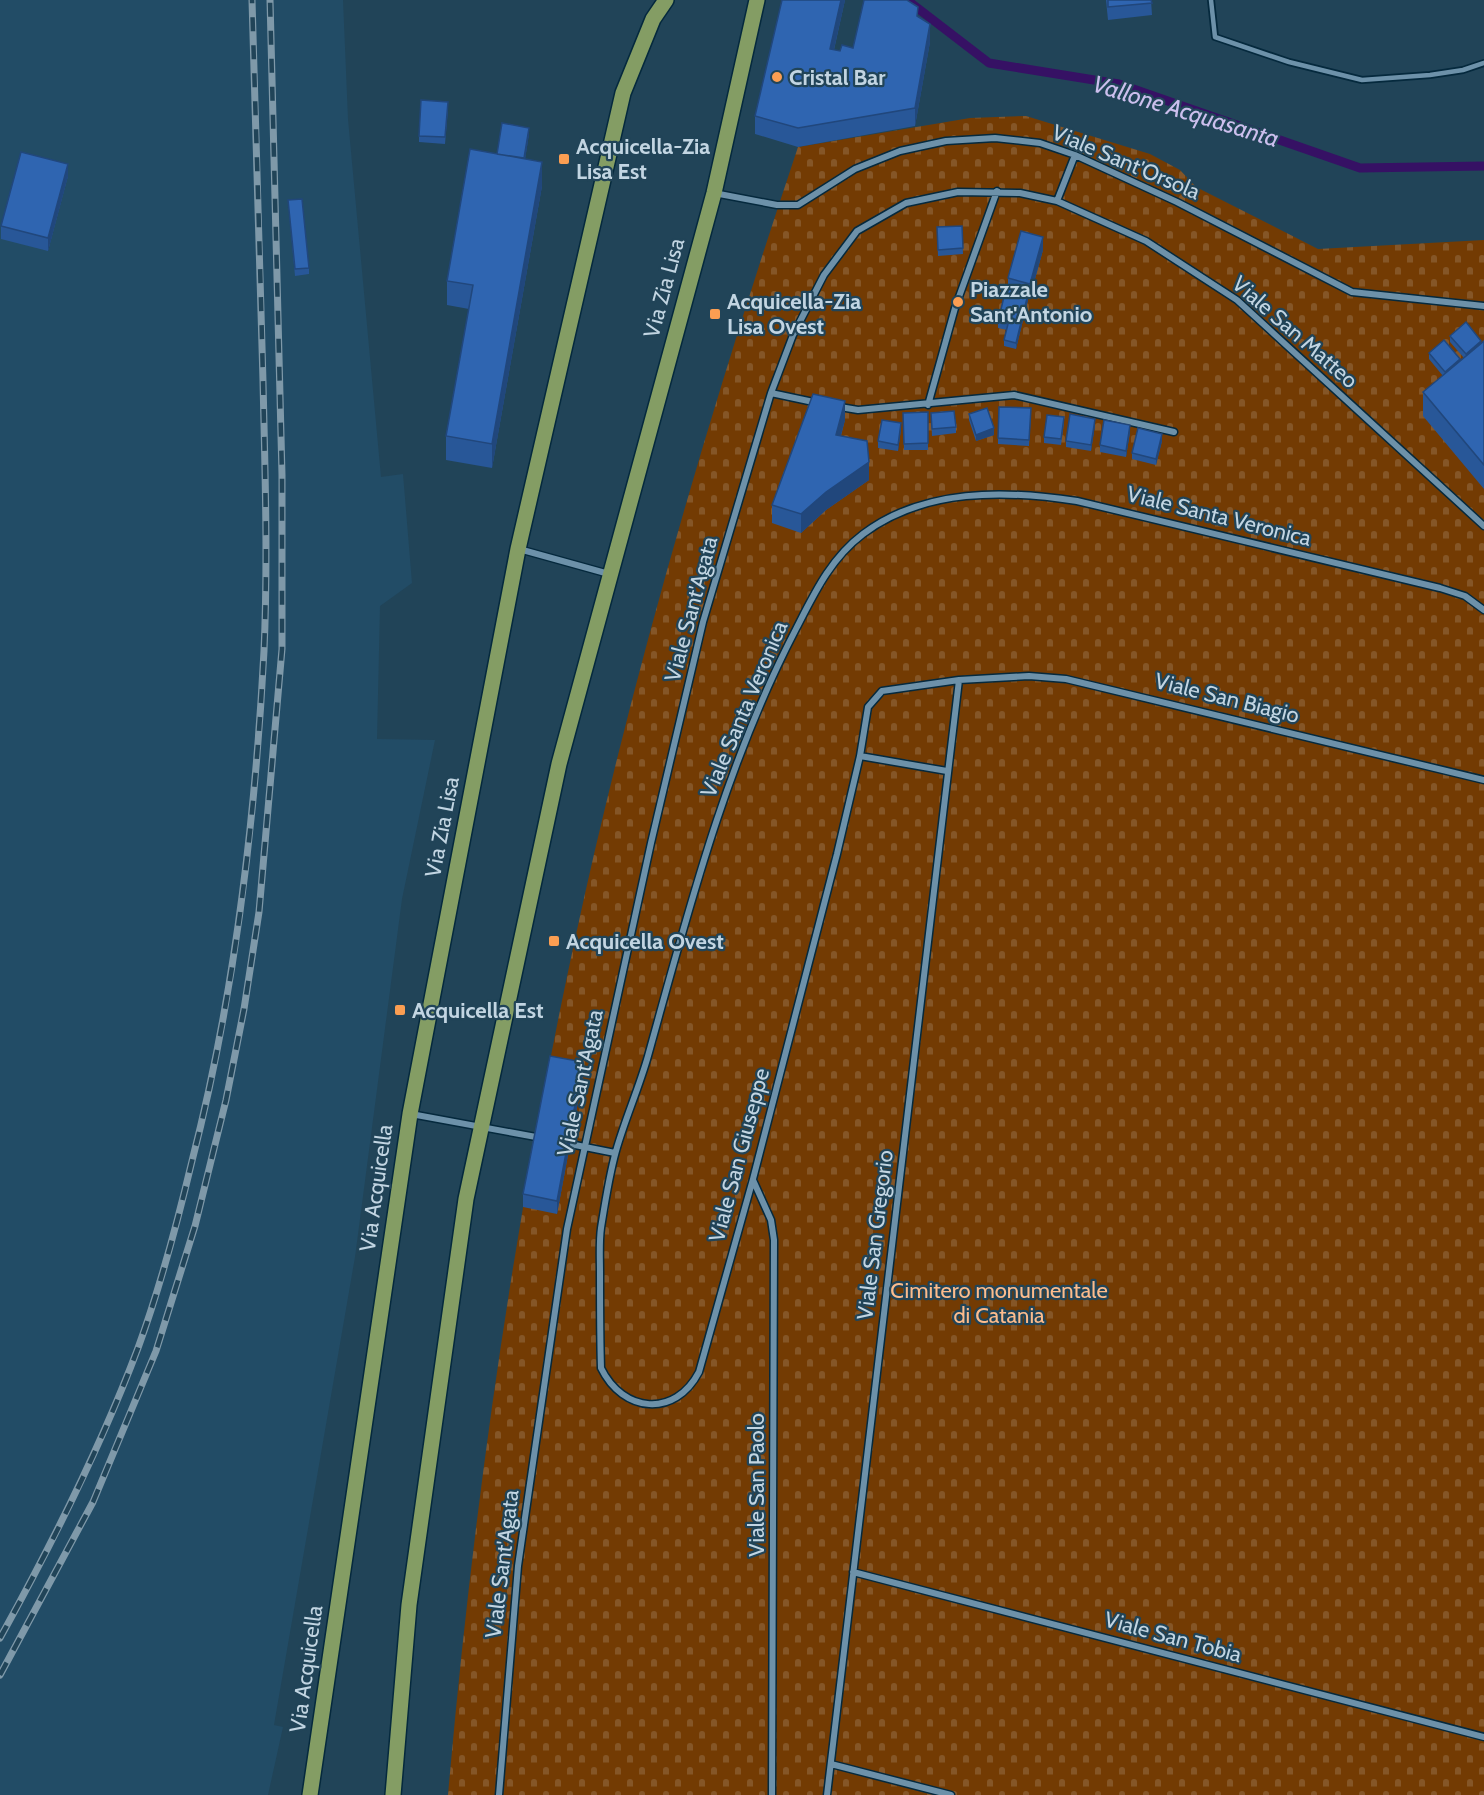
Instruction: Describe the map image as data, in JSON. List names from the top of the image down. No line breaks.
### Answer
{"streets":{"main road":["Via Zia Lisa","Via Acquicella"],"street":["Viale Sant'Orsola","Viale San Matteo","Viale Santa Veronica","Viale Sant'Agata","Viale San Biagio","Viale San Giuseppe","Viale San Gregorio","Viale San Paolo","Viale San Tobia"]},"crossings":[["Viale Sant'Orsola","Via Zia Lisa"],["Via Zia Lisa","Via Acquicella"],["Viale San Matteo","Viale Sant'Agata"],["Viale Santa Veronica","Viale San Giuseppe"],["Viale San Biagio","Viale San Giuseppe"],["Viale San Biagio","Viale San Gregorio"],["Viale San Giuseppe","Viale San Gregorio"],["Viale San Giuseppe","Viale San Paolo"],["Viale San Gregorio","Viale San Tobia"]],"water":["Vallone Acquasanta"],"parks":["Cimitero monumentale di Catania"],"places":{"other":["Cristal Bar","Piazzale Sant'Antonio"],"transit":["Acquicella-Zia Lisa Est","Acquicella-Zia Lisa Ovest","Acquicella Ovest","Acquicella Est"]}}
